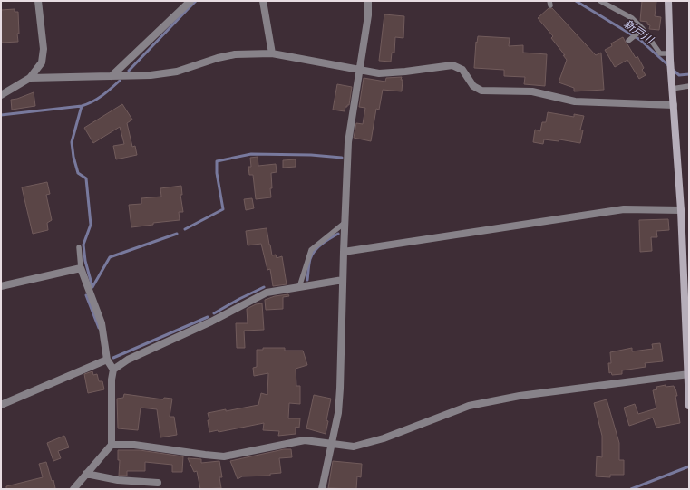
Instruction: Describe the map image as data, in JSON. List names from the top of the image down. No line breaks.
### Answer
{"water":["新戸川"]}
